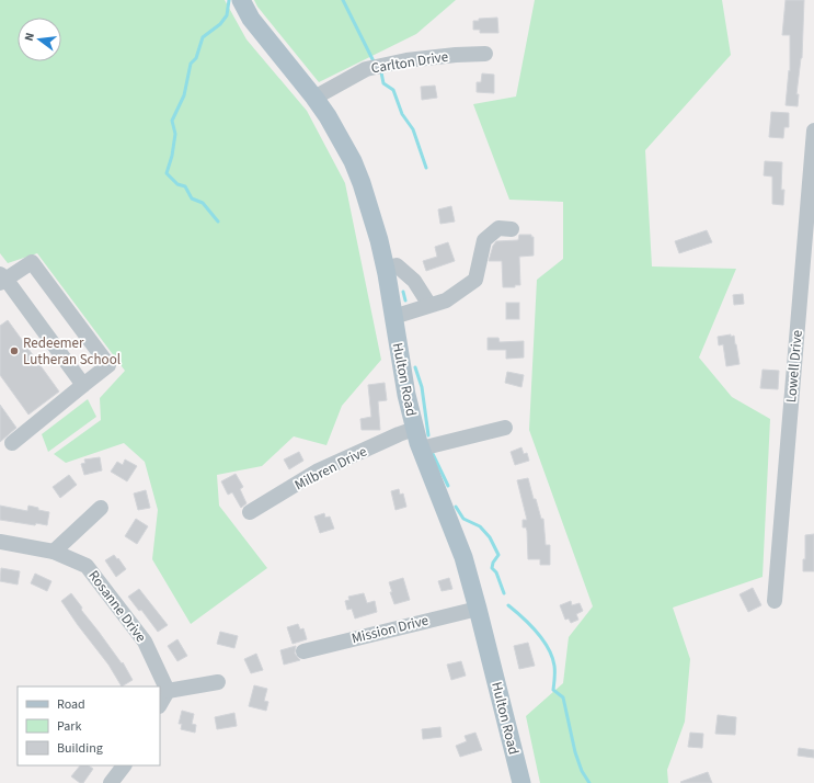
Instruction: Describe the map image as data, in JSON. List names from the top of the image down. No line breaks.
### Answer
{"streets":{"main road":["Hulton Road"],"street":["Carlton Drive","Lowell Drive","Milbren Drive","Rosanne Drive","Mission Drive"]},"crossings":[["Carlton Drive","Hulton Road"],["Hulton Road","Milbren Drive"],["Hulton Road","Mission Drive"]],"places":["Redeemer Lutheran School"],"legend":["Road","Park","Building"],"north":"left"}
